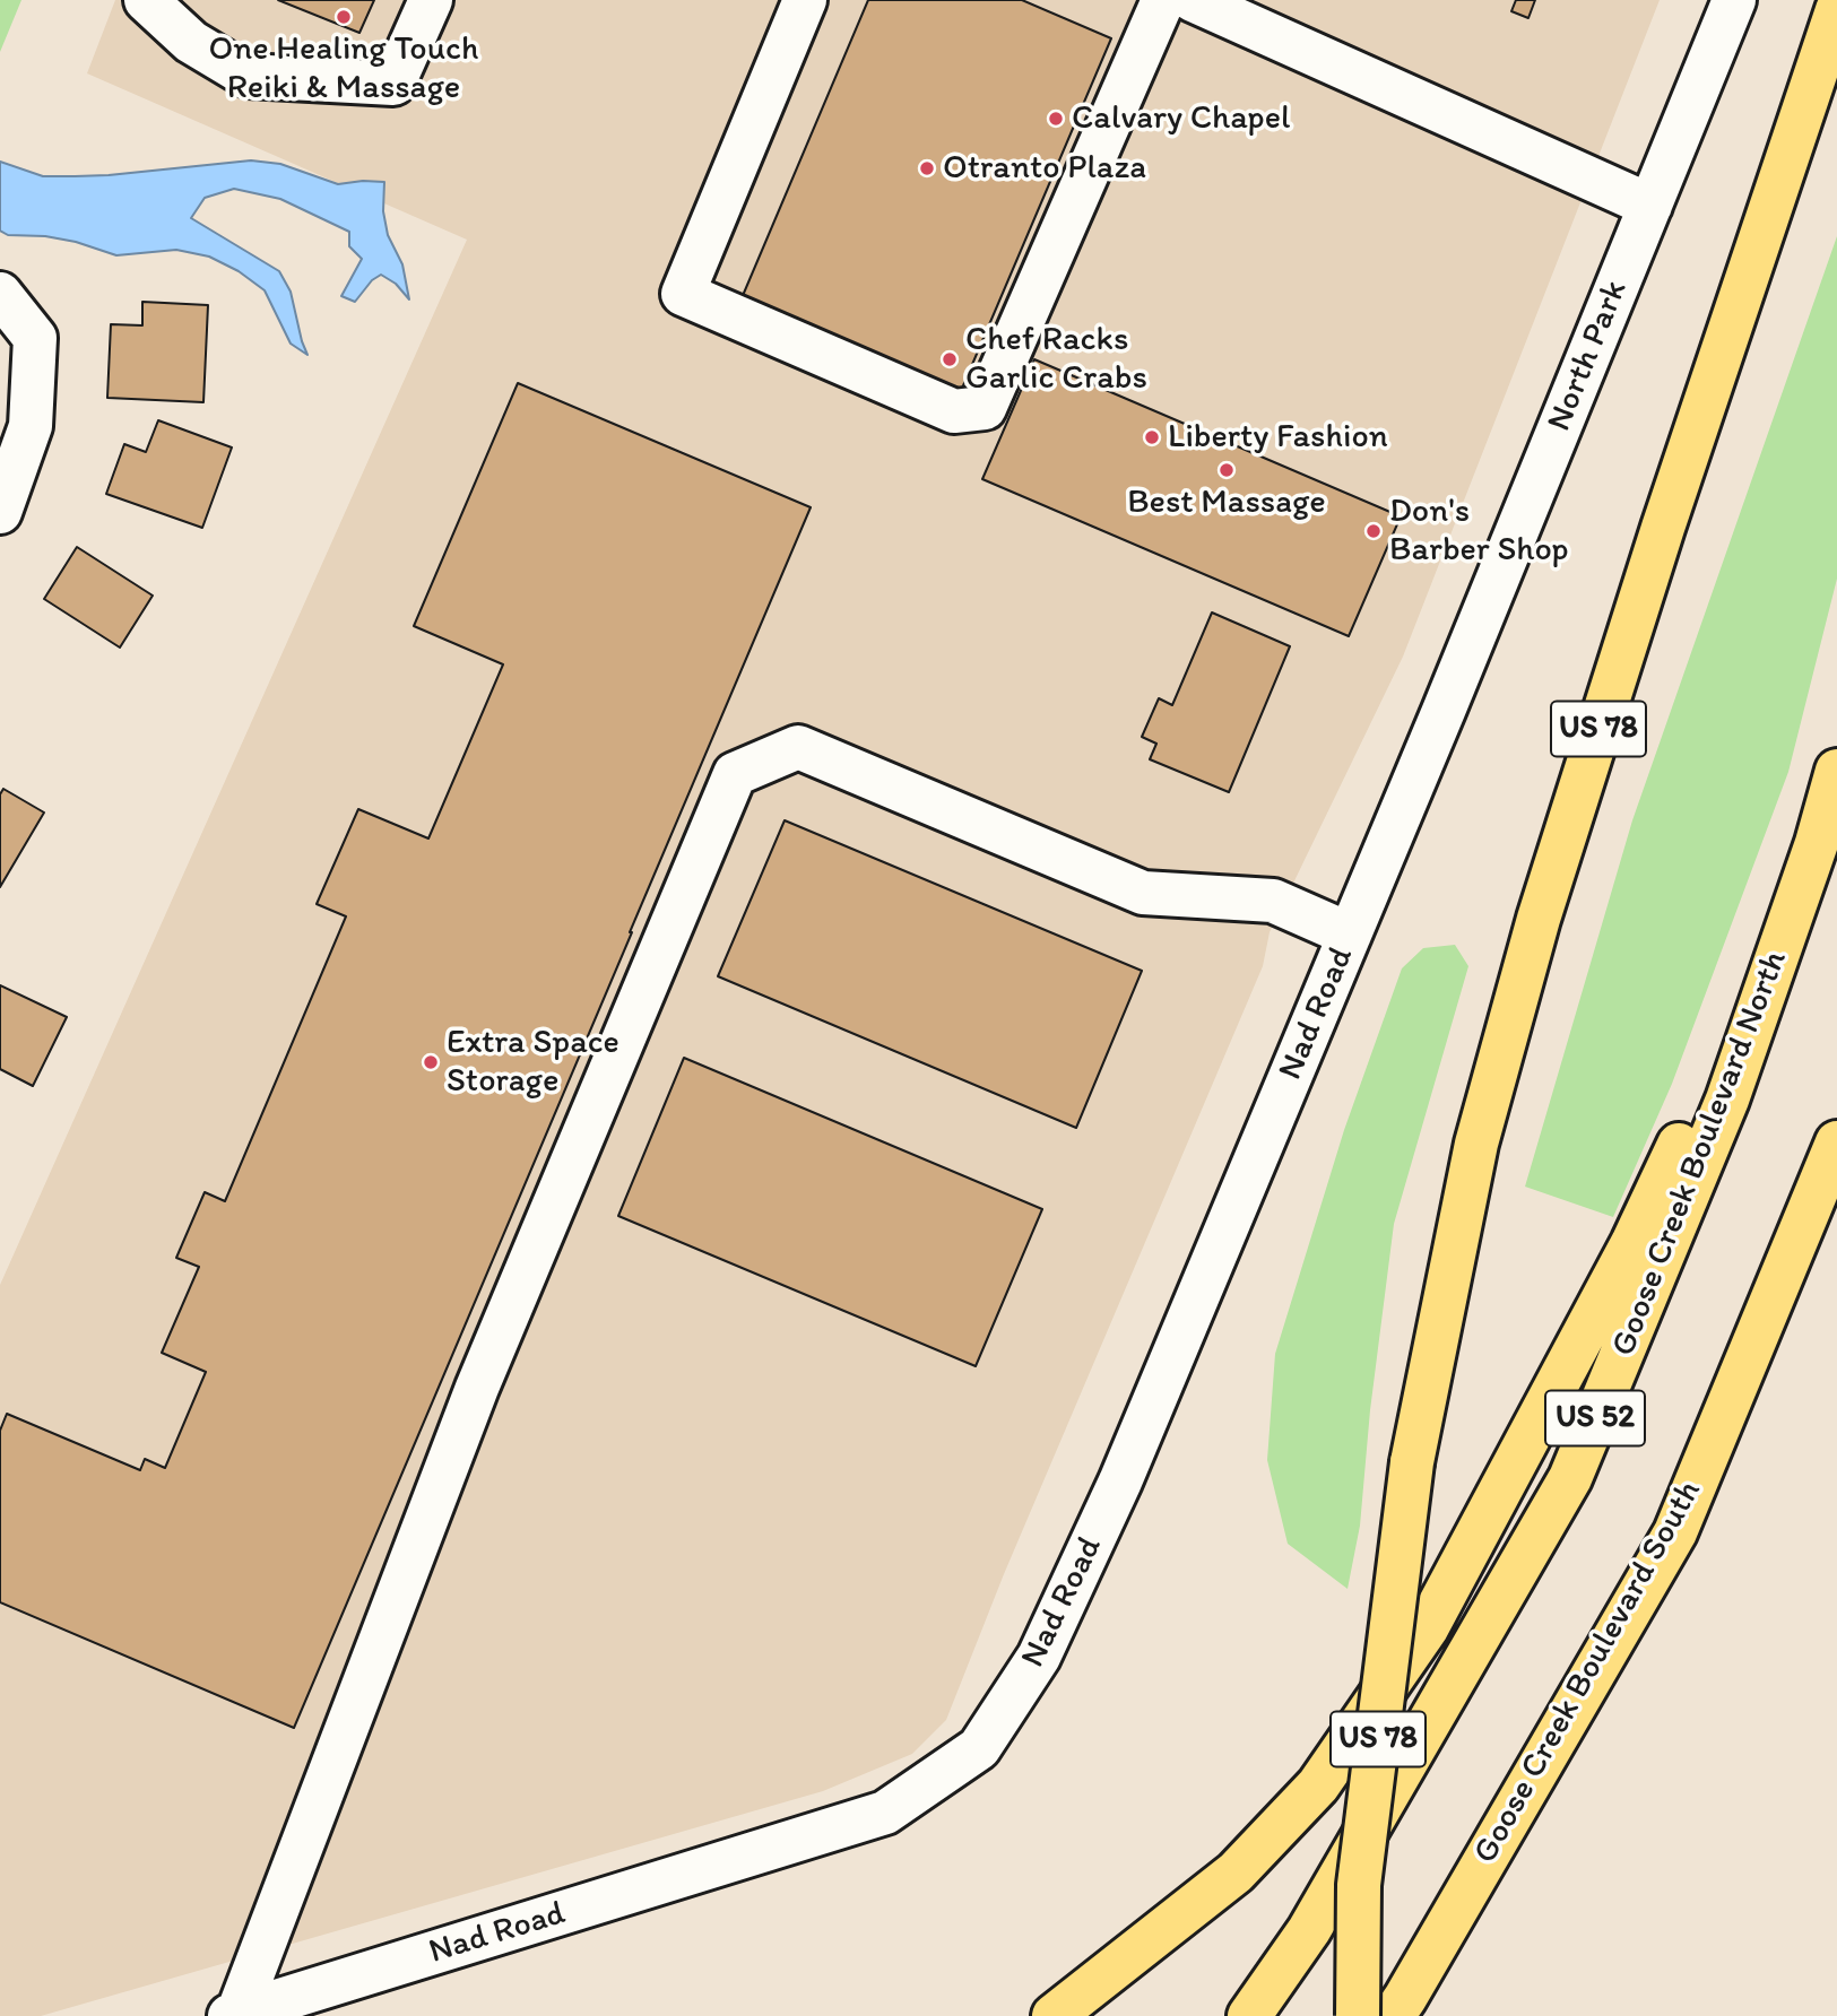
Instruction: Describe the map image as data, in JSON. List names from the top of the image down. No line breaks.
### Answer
{"streets":{"highway":["US 78","Goose Creek Boulevard North","US 52","Goose Creek Boulevard South"],"street":["North Park","Nad Road"]},"crossings":[["North Park","Nad Road"]],"places":["One Healing Touch Reiki & Massage","Calvary Chapel","Otranto Plaza","Chef Racks Garlic Crabs","Liberty Fashion","Best Massage","Don's Barber Shop","Extra Space Storage"]}
